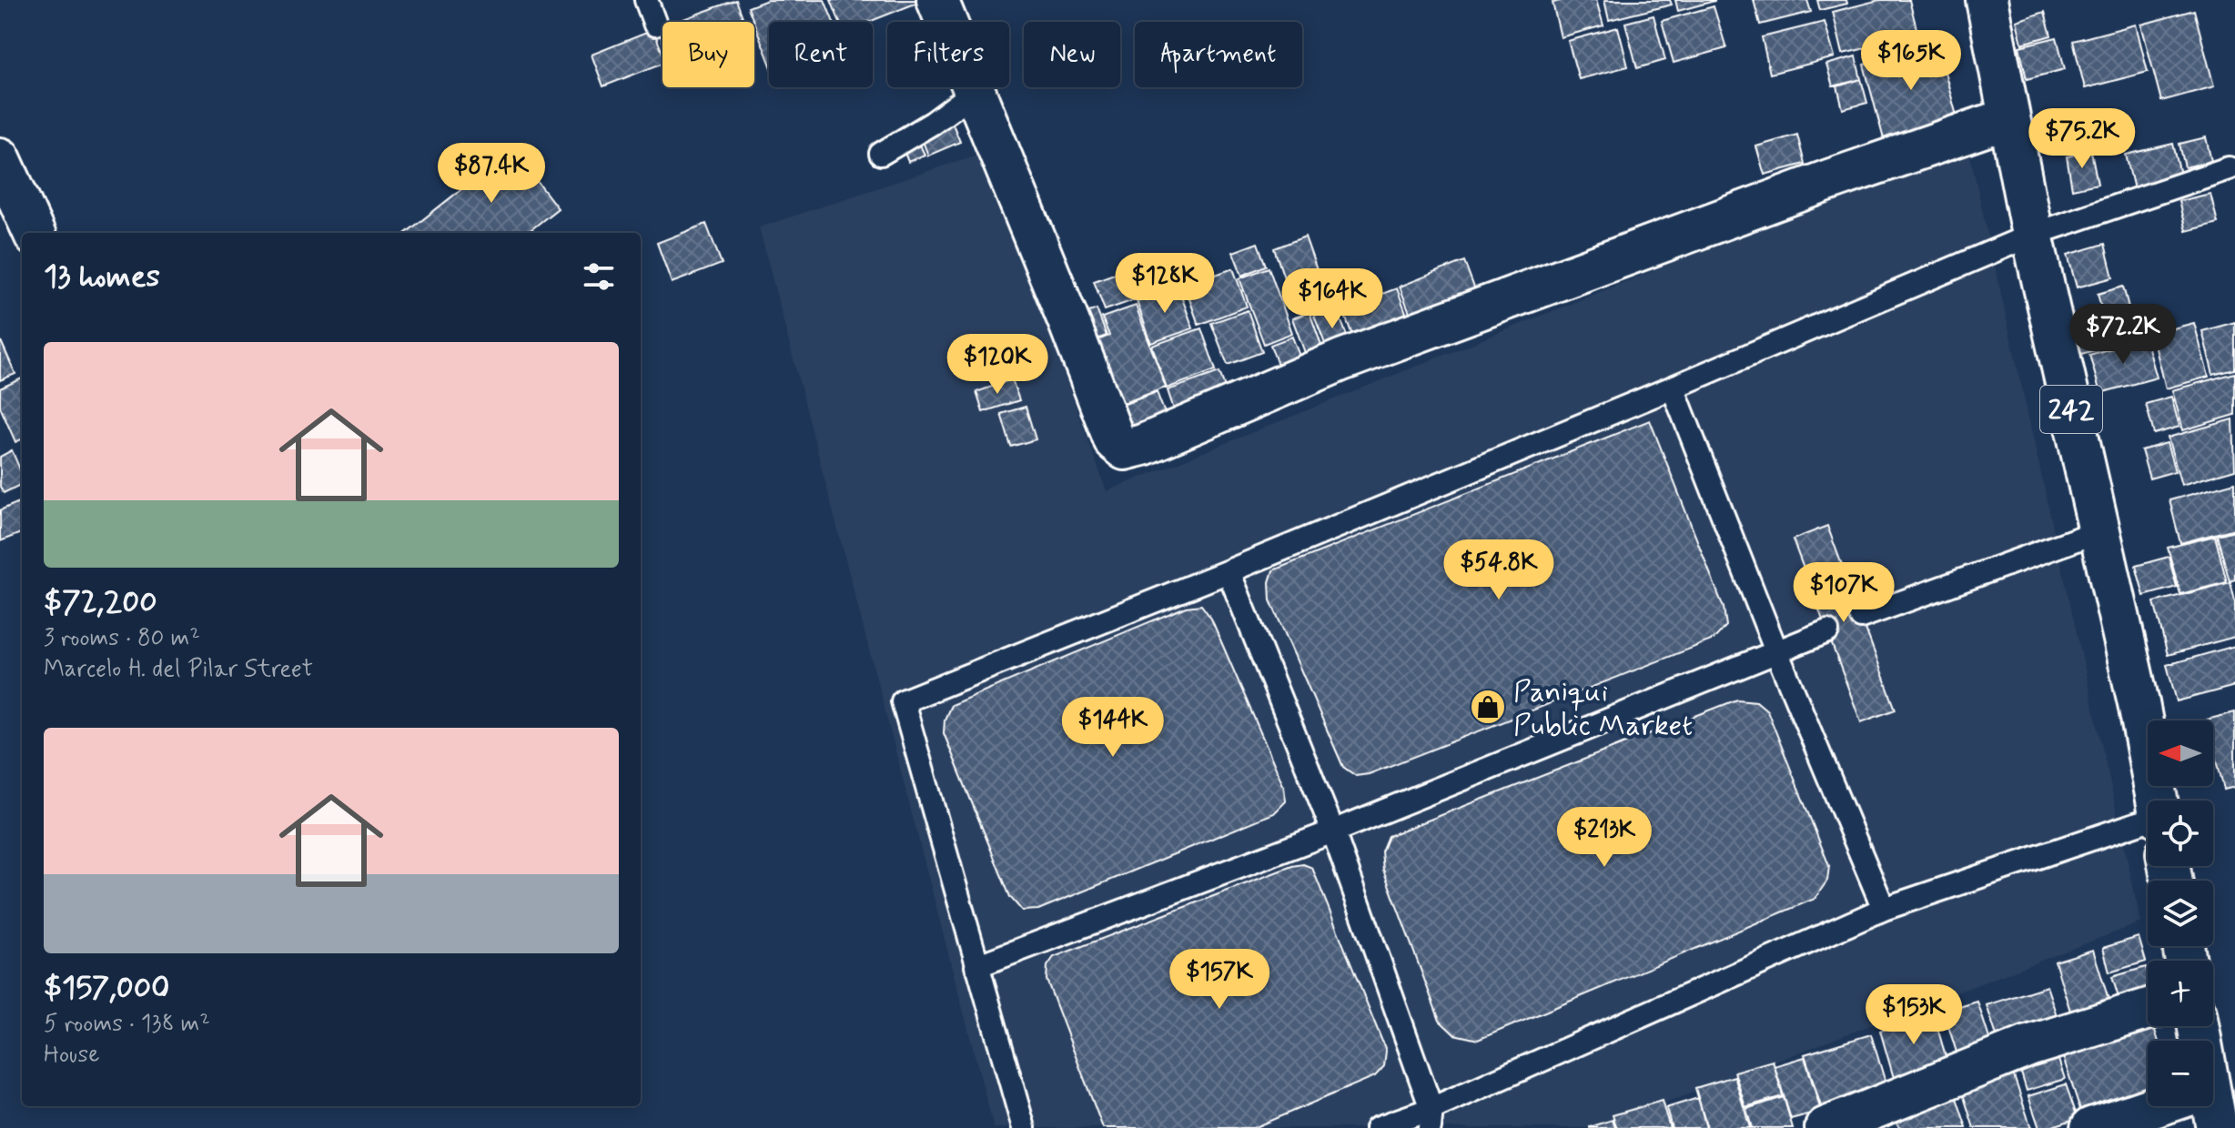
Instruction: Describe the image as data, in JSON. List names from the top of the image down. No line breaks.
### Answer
{"streets":{"street":["242"]},"places":{"shop":["Paniqui Public Market"]},"north":"left","page":{"chip":["Buy","Rent","Filters","New","Apartment"],"price":["$165K","$75.2K","$87.4K","$128K","$164K","$72.2K","$120K","$54.8K","$107K","$144K","$213K","$157K","$153K"],"heading":"13 homes","list":[{"name":"$72,200","note":"3 rooms · 80 m² · Marcelo H. del Pilar Street"},{"name":"$157,000","note":"5 rooms · 138 m² · House"}],"map_buttons":["+","−"]}}
